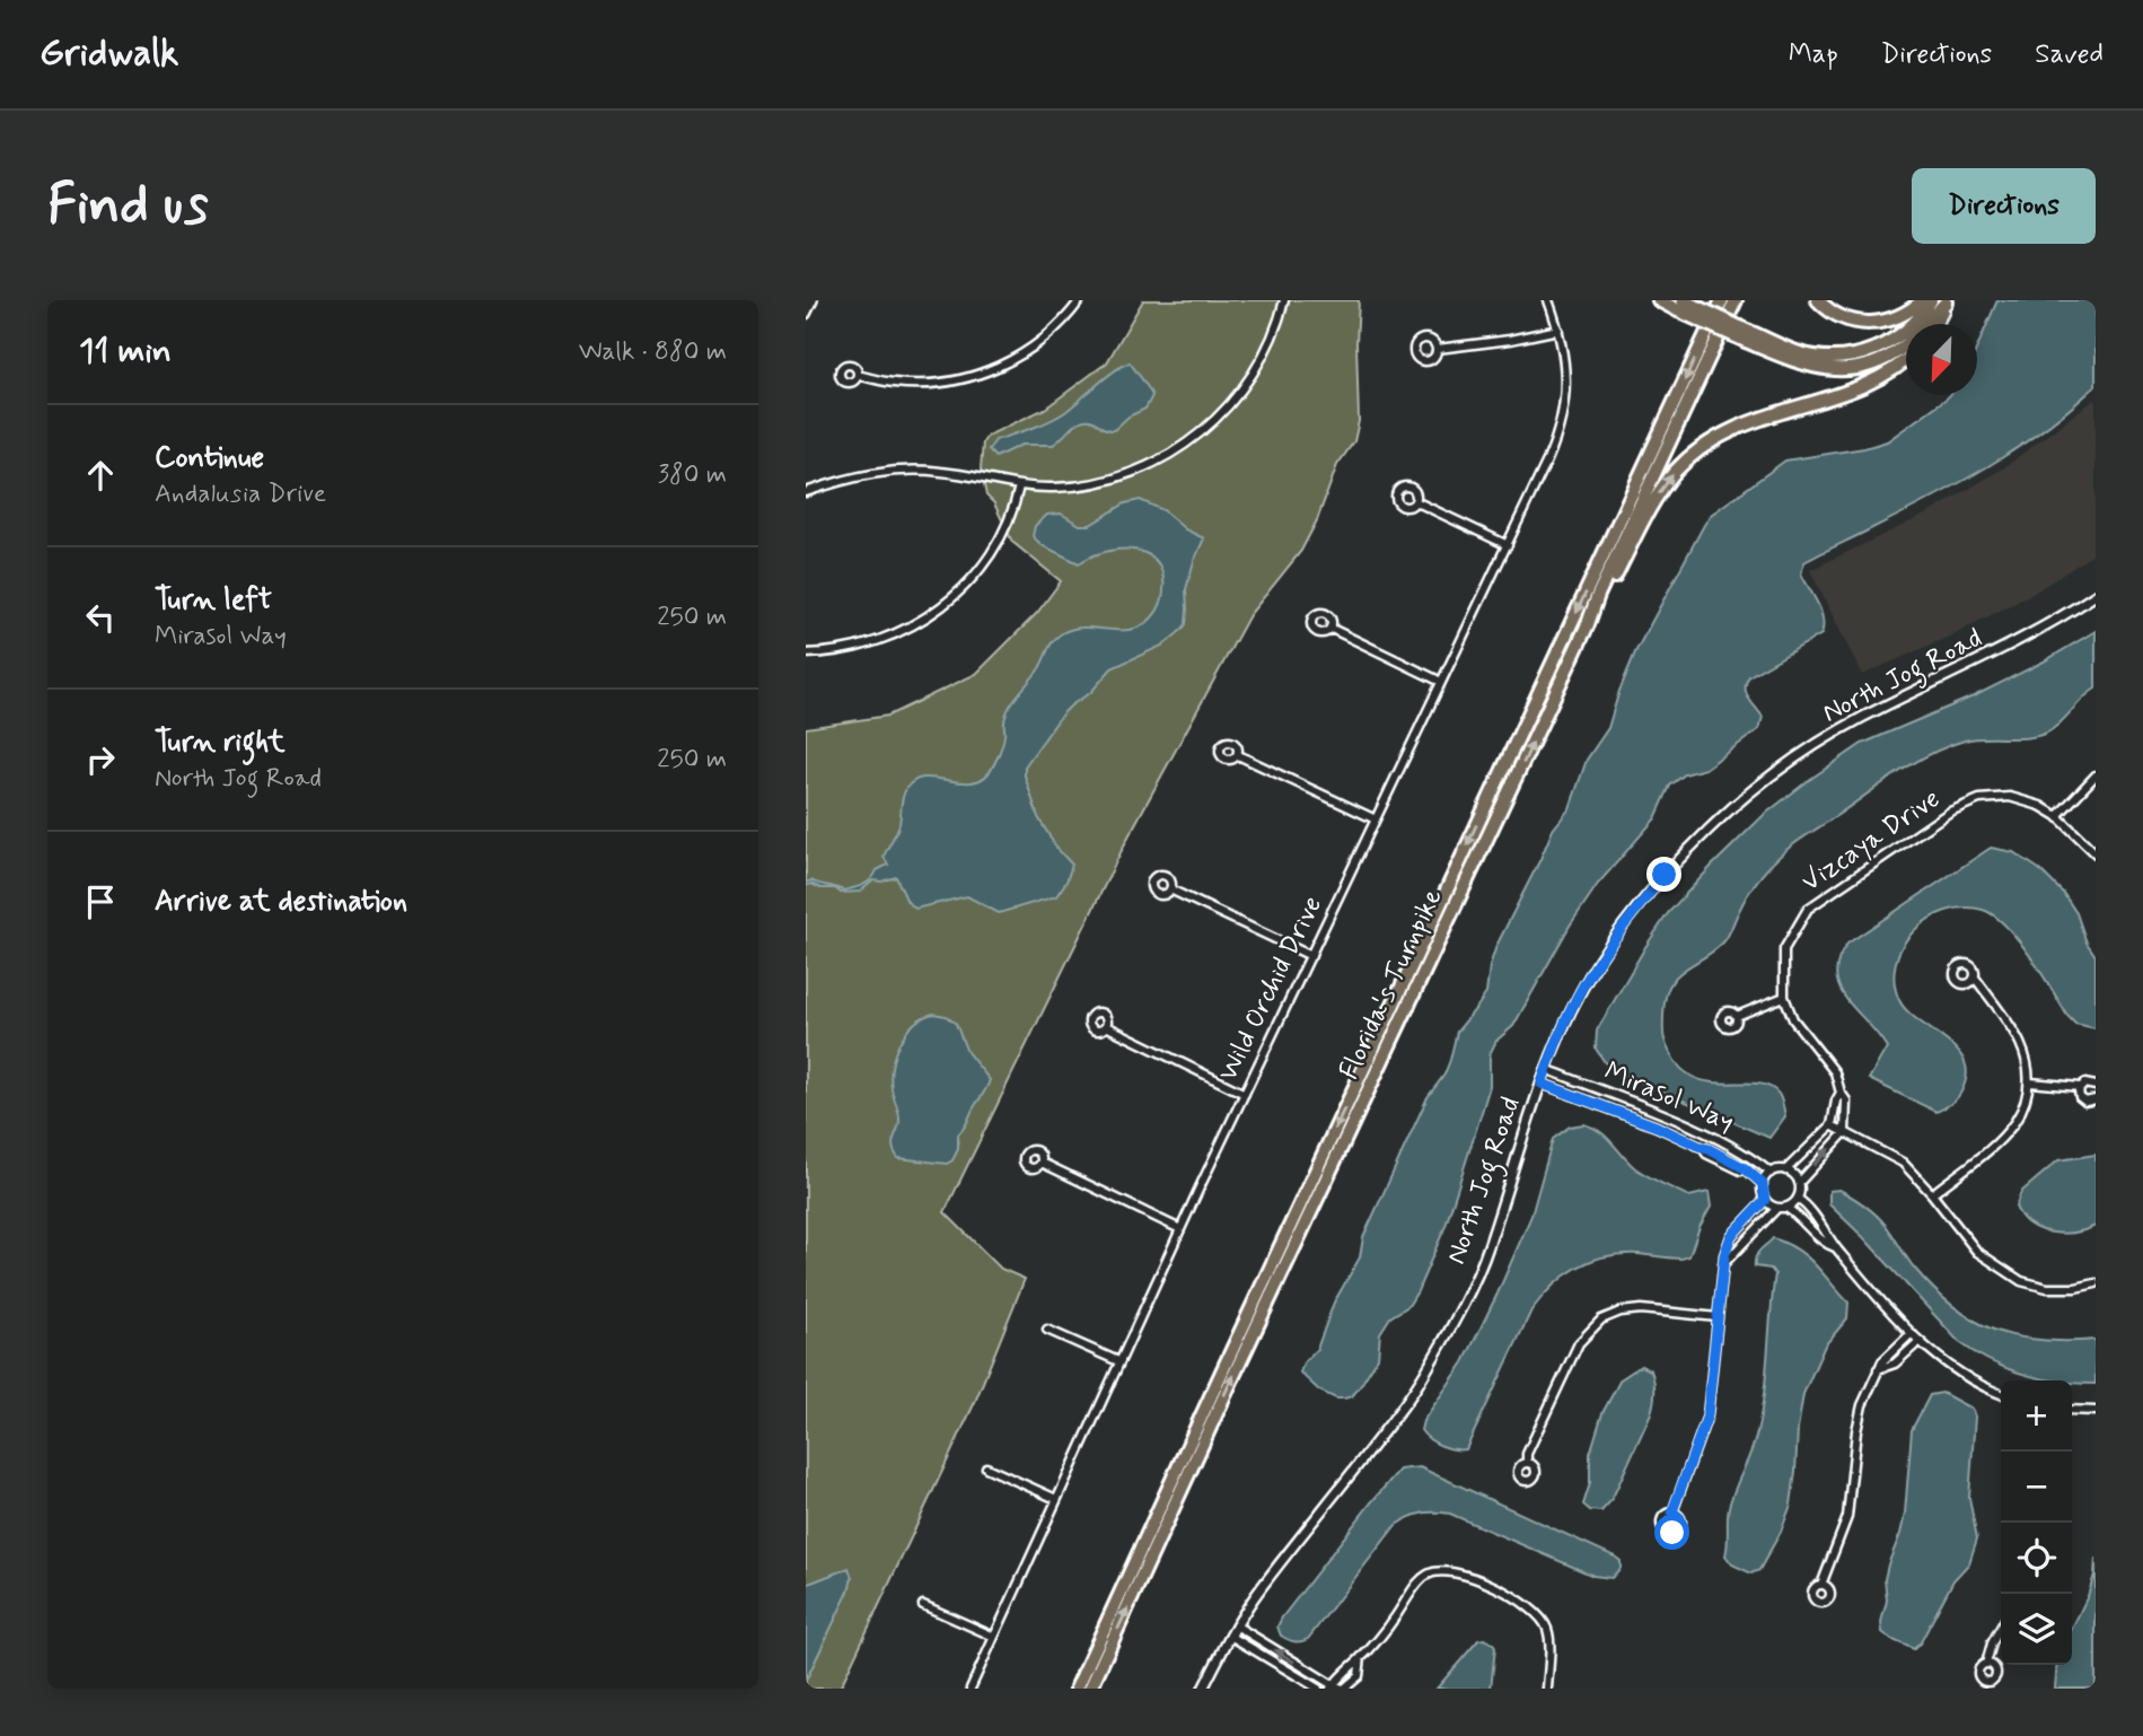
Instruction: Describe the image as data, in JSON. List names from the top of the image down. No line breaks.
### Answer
{"streets":{"highway":["Florida's Turnpike"],"street":["North Jog Road","Vizcaya Drive","Wild Orchid Drive","Mirasol Way"]},"crossings":[["North Jog Road","Mirasol Way"]],"north":"bottom left","page":{"header":"Gridwalk","nav":["Map","Directions","Saved"],"buttons":"Directions","title":"Find us","heading":["11 min","Walk · 880 m"],"list":[["Continue","Andalusia Drive","380 m"],["Turn left","Mirasol Way","250 m"],["Turn right","North Jog Road","250 m"],"Arrive at destination"],"map_buttons":["+","−"]}}
